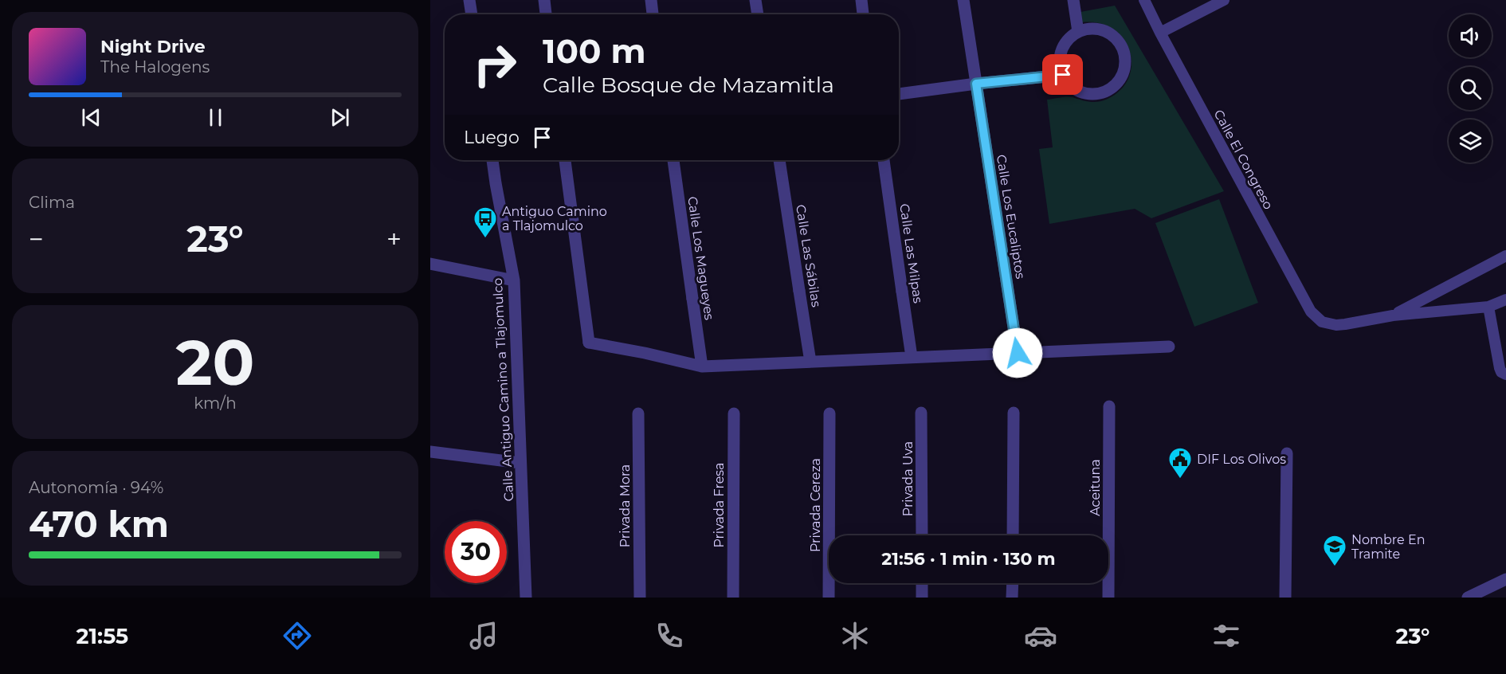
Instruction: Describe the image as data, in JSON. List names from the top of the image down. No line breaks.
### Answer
{"streets":{"street":["Calle Los Eucaliptos","Calle Las Milpas","Calle Las Sábilas","Calle Los Magueyes","Calle Antiguo Camino a Tlajomulco","Privada Uva","Aceituna","Privada Fresa","Privada Cereza","Privada Mora"],"lane":["Calle El Congreso"]},"places":{"bus stop":["Antiguo Camino a Tlajomulco"],"public building":["DIF Los Olivos"],"school or university":["Nombre En Tramite"]},"page":{"turn":["100 m","Calle Bosque de Mazamitla"],"song":["Night Drive","The Halogens"],"then":"Luego","tile":["Clima",["20","km/h"],["Autonomía · 94%","470 km"]],"heat":["−","23°","+"],"limit":"30","trip":"21:56 · 1 min · 130 m","tabs":["21:55","23°"]}}
